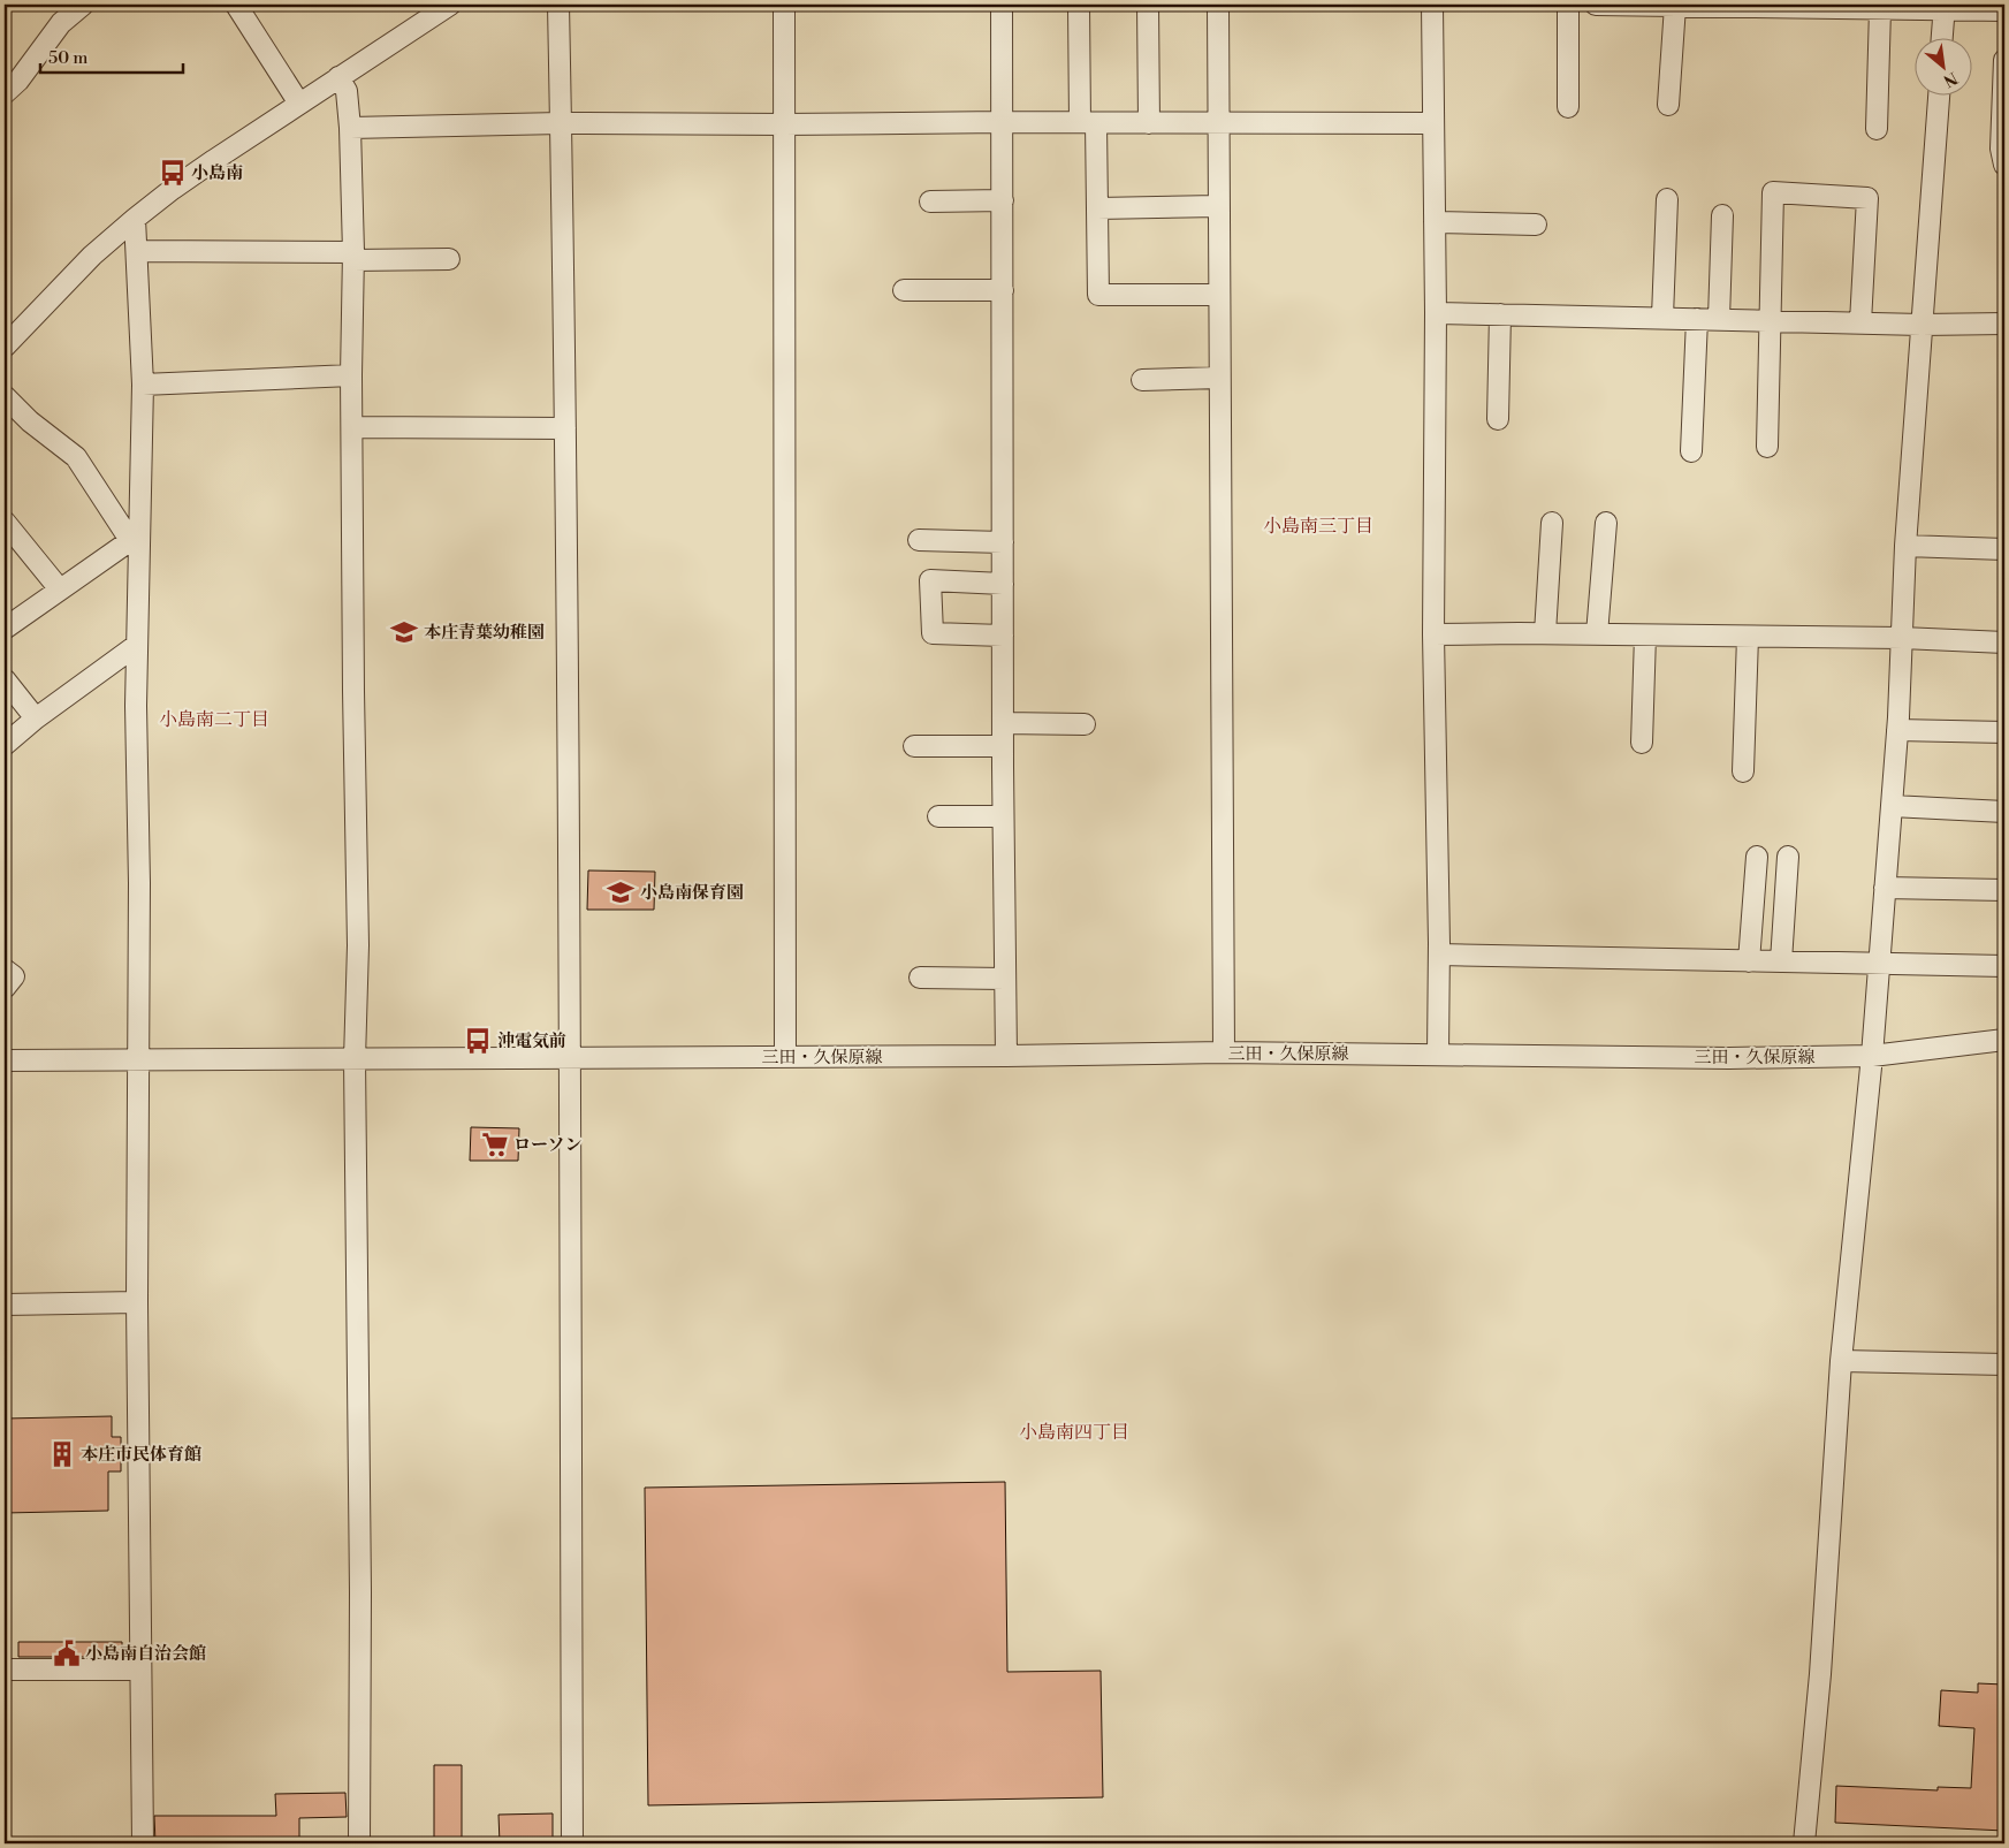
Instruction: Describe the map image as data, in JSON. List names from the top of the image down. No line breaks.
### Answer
{"streets":{"street":["三田・久保原線"]},"districts":["小島南三丁目","小島南二丁目","小島南四丁目"],"places":{"bus stop":["小島南","沖電気前"],"school or university":["本庄青葉幼稚園","小島南保育園"],"supermarket":["ローソン"],"building":["本庄市民体育館"],"public building":["小島南自治会館"]},"scale_bar":"50 m","north":"bottom right"}
